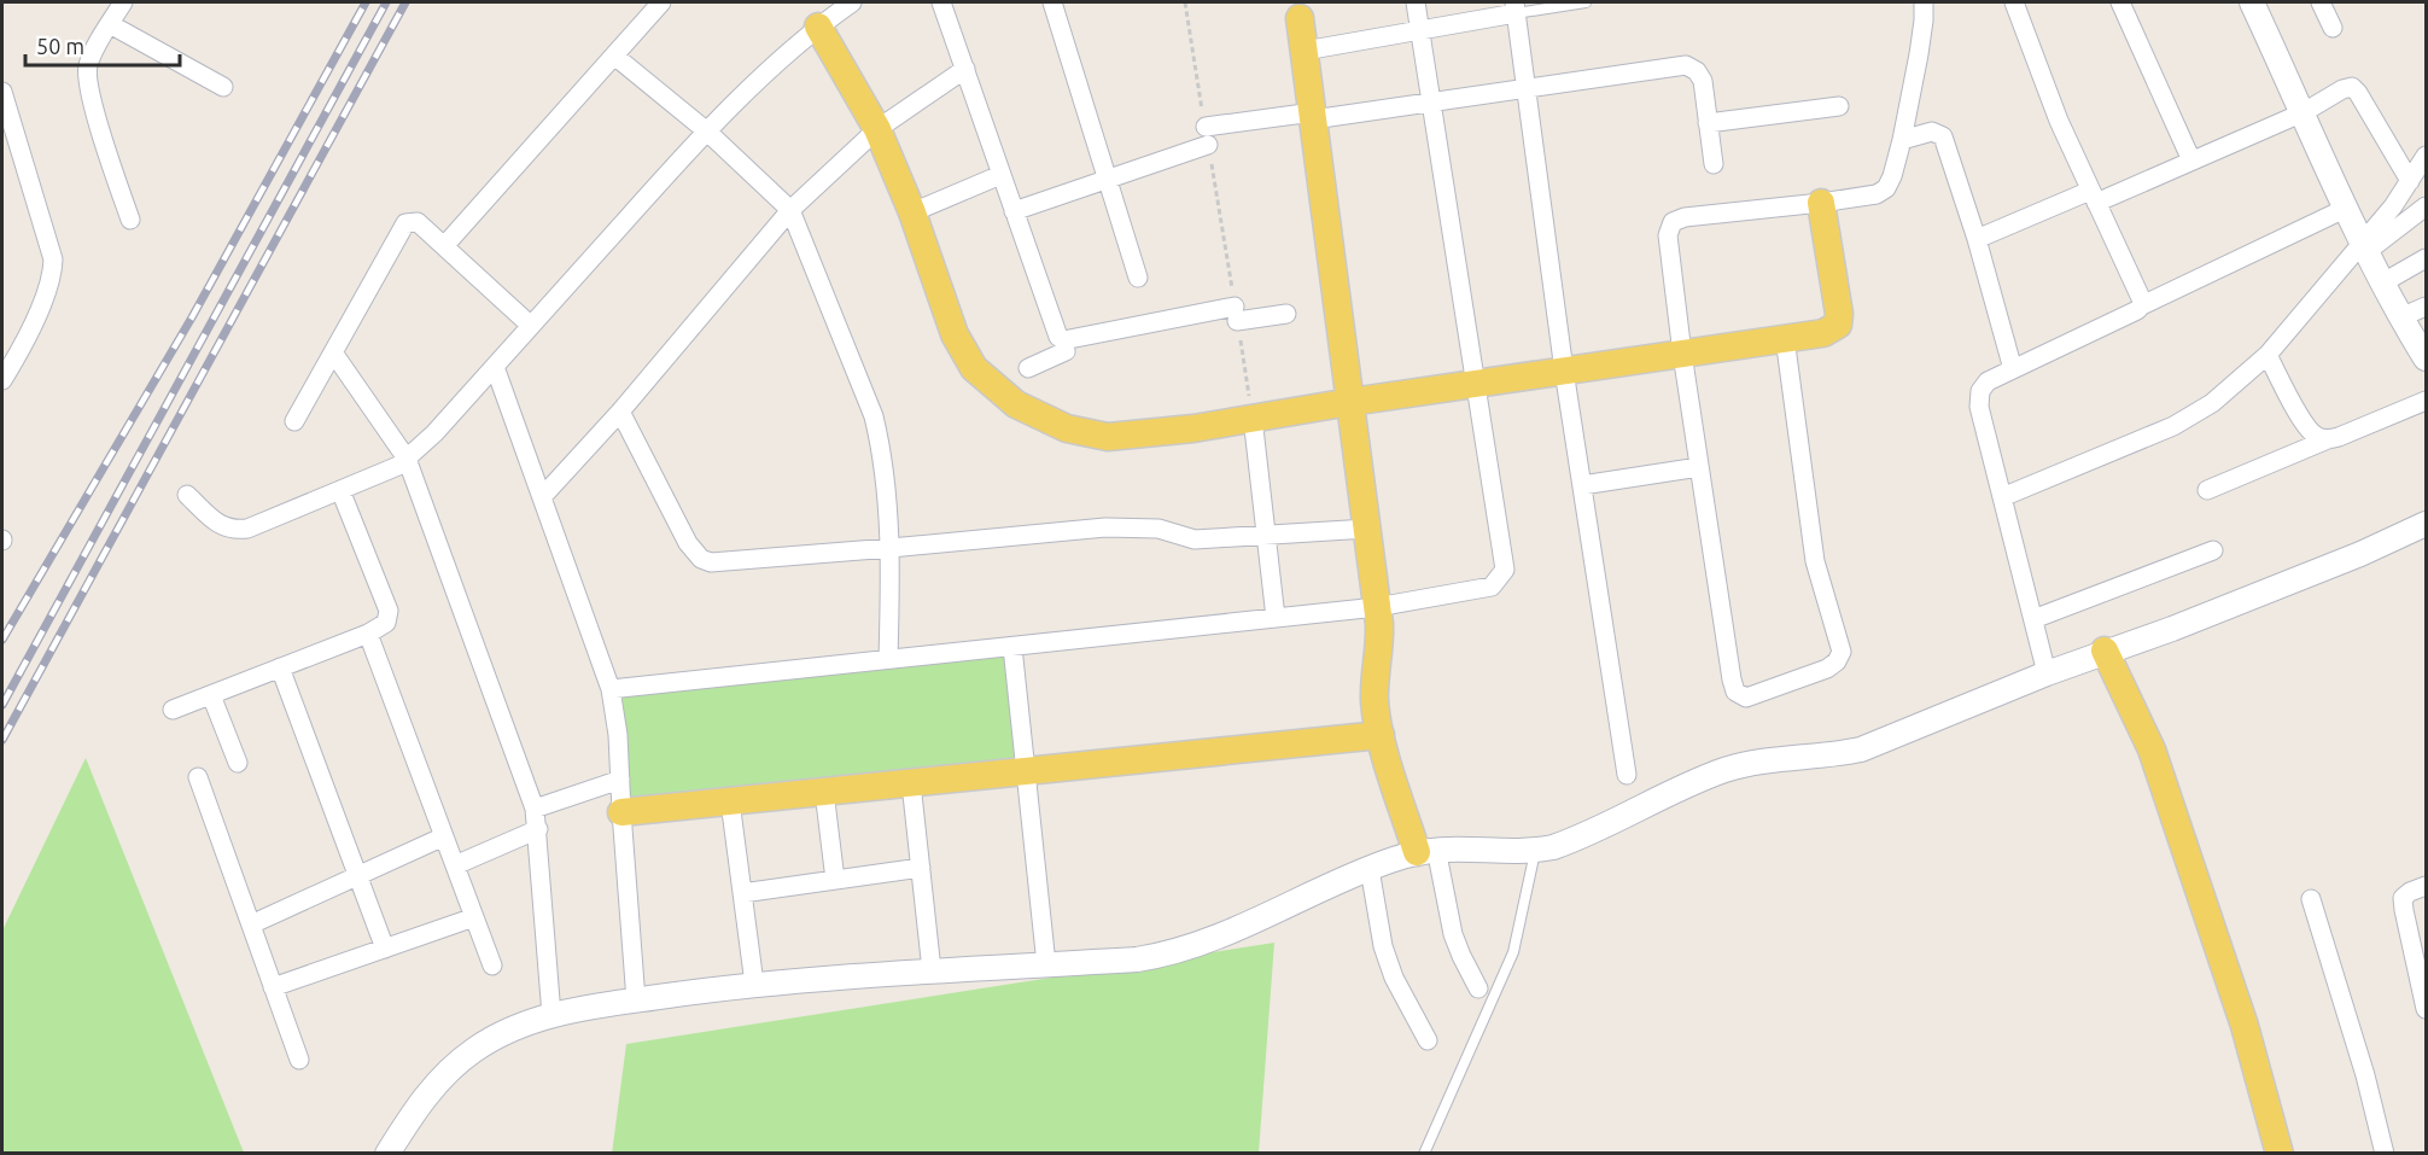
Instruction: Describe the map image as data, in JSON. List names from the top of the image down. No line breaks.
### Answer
{"scale_bar":"50 m"}
